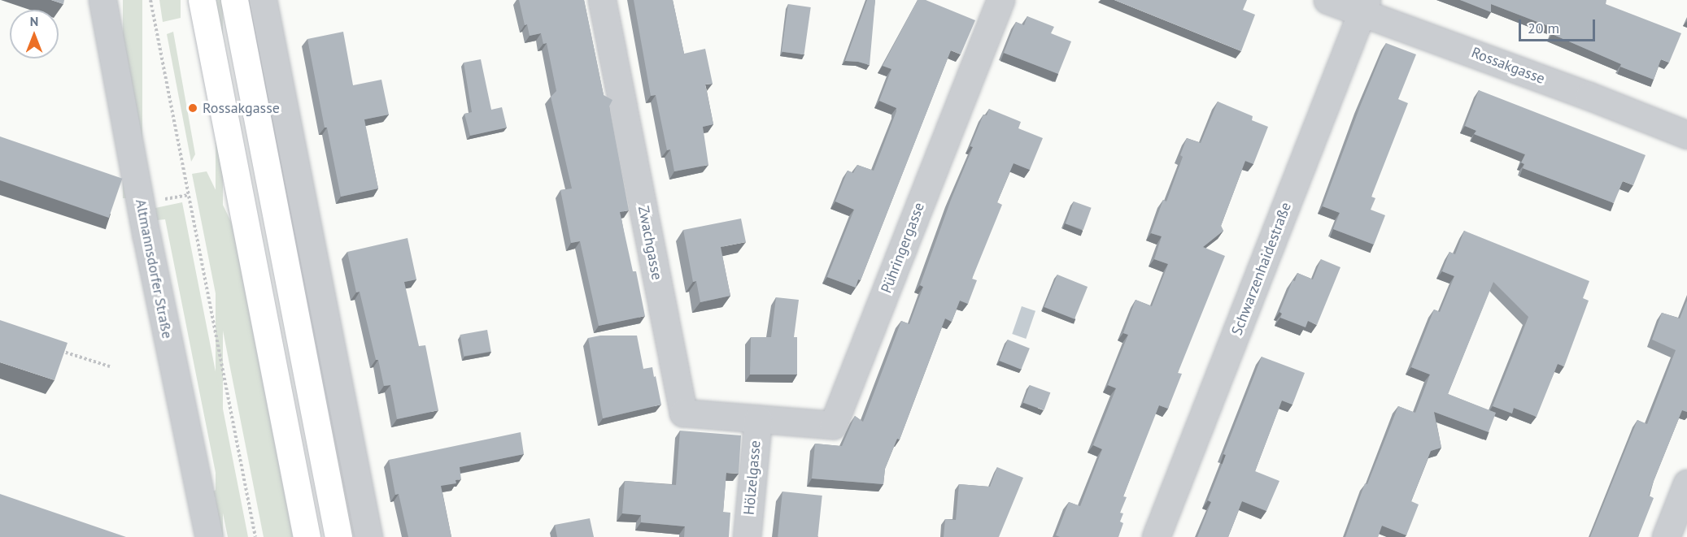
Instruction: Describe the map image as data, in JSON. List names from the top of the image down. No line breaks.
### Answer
{"streets":{"street":["Rossakgasse","Zwachgasse","Pühringergasse","Altmannsdorfer Straße","Schwarzenhaidestraße","Hölzelgasse"]},"crossings":[["Rossakgasse","Schwarzenhaidestraße"],["Zwachgasse","Pühringergasse"],["Zwachgasse","Hölzelgasse"],["Pühringergasse","Hölzelgasse"]],"places":["Rossakgasse"],"scale_bar":"20 m","north":"top"}
